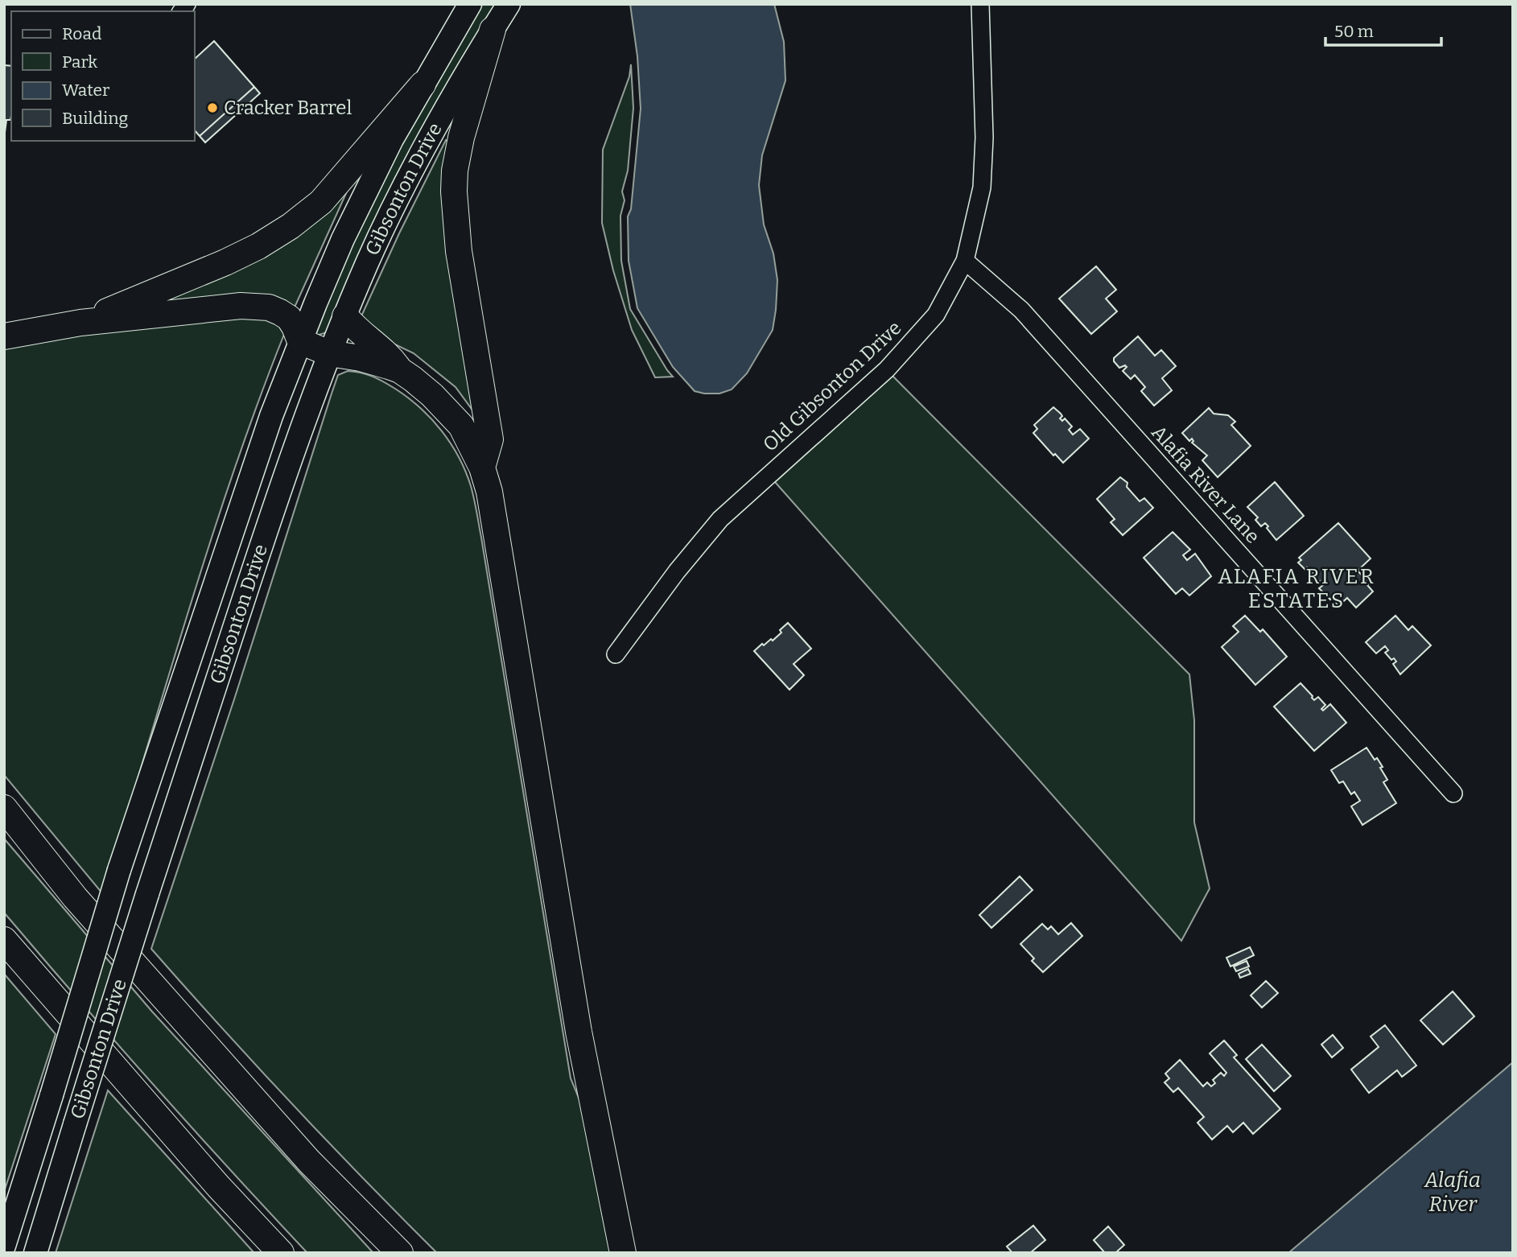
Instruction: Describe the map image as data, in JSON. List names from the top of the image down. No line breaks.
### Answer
{"streets":{"main road":["Gibsonton Drive"],"street":["Old Gibsonton Drive","Alafia River Lane"]},"crossings":[["Old Gibsonton Drive","Alafia River Lane"]],"districts":["ALAFIA RIVER ESTATES"],"water":["Alafia River"],"places":["Cracker Barrel"],"legend":["Road","Park","Water","Building"],"scale_bar":"50 m"}
